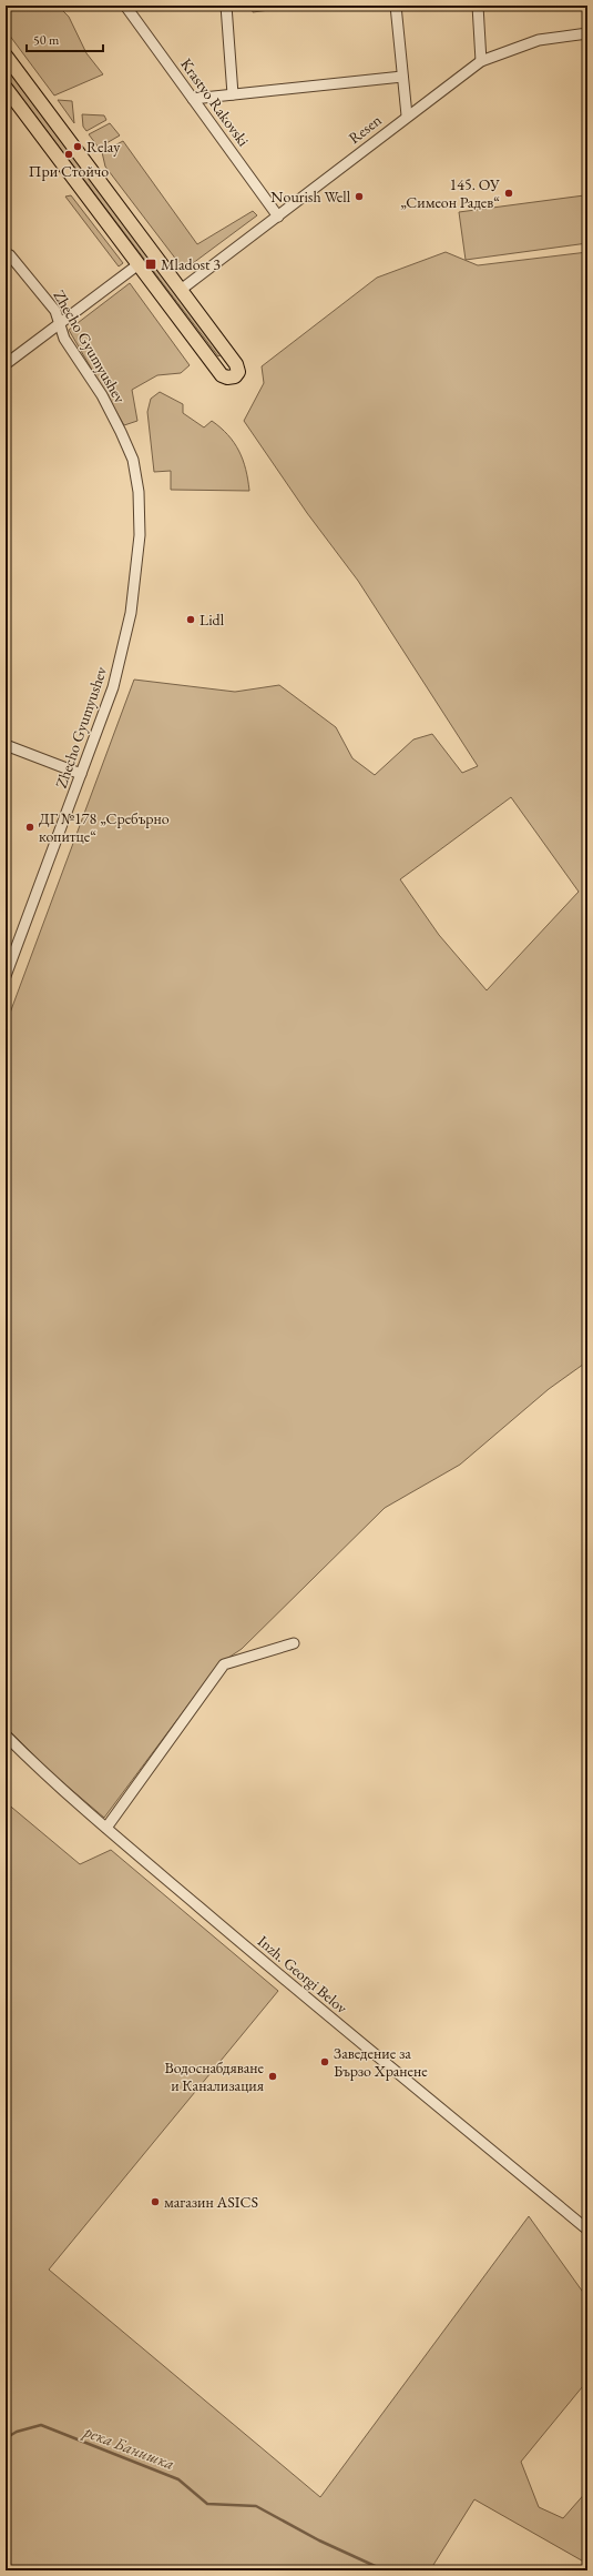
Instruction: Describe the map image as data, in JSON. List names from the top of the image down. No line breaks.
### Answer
{"streets":{"street":["Krastyo Rakovski","Resen","Zhecho Gyumyushev","Inzh. Georgi Belov"]},"crossings":[["Krastyo Rakovski","Resen"]],"water":["река Банишка"],"places":{"other":["Relay","При Стойчо","145. ОУ „Симеон Радев“","Nourish Well","Lidl","ДГ №178 „Сребърно копитце“","Заведение за Бързо Хранене","Водоснабдяване и Канализация","магазин ASICS"],"transit":["Mladost 3"]},"scale_bar":"50 m"}
